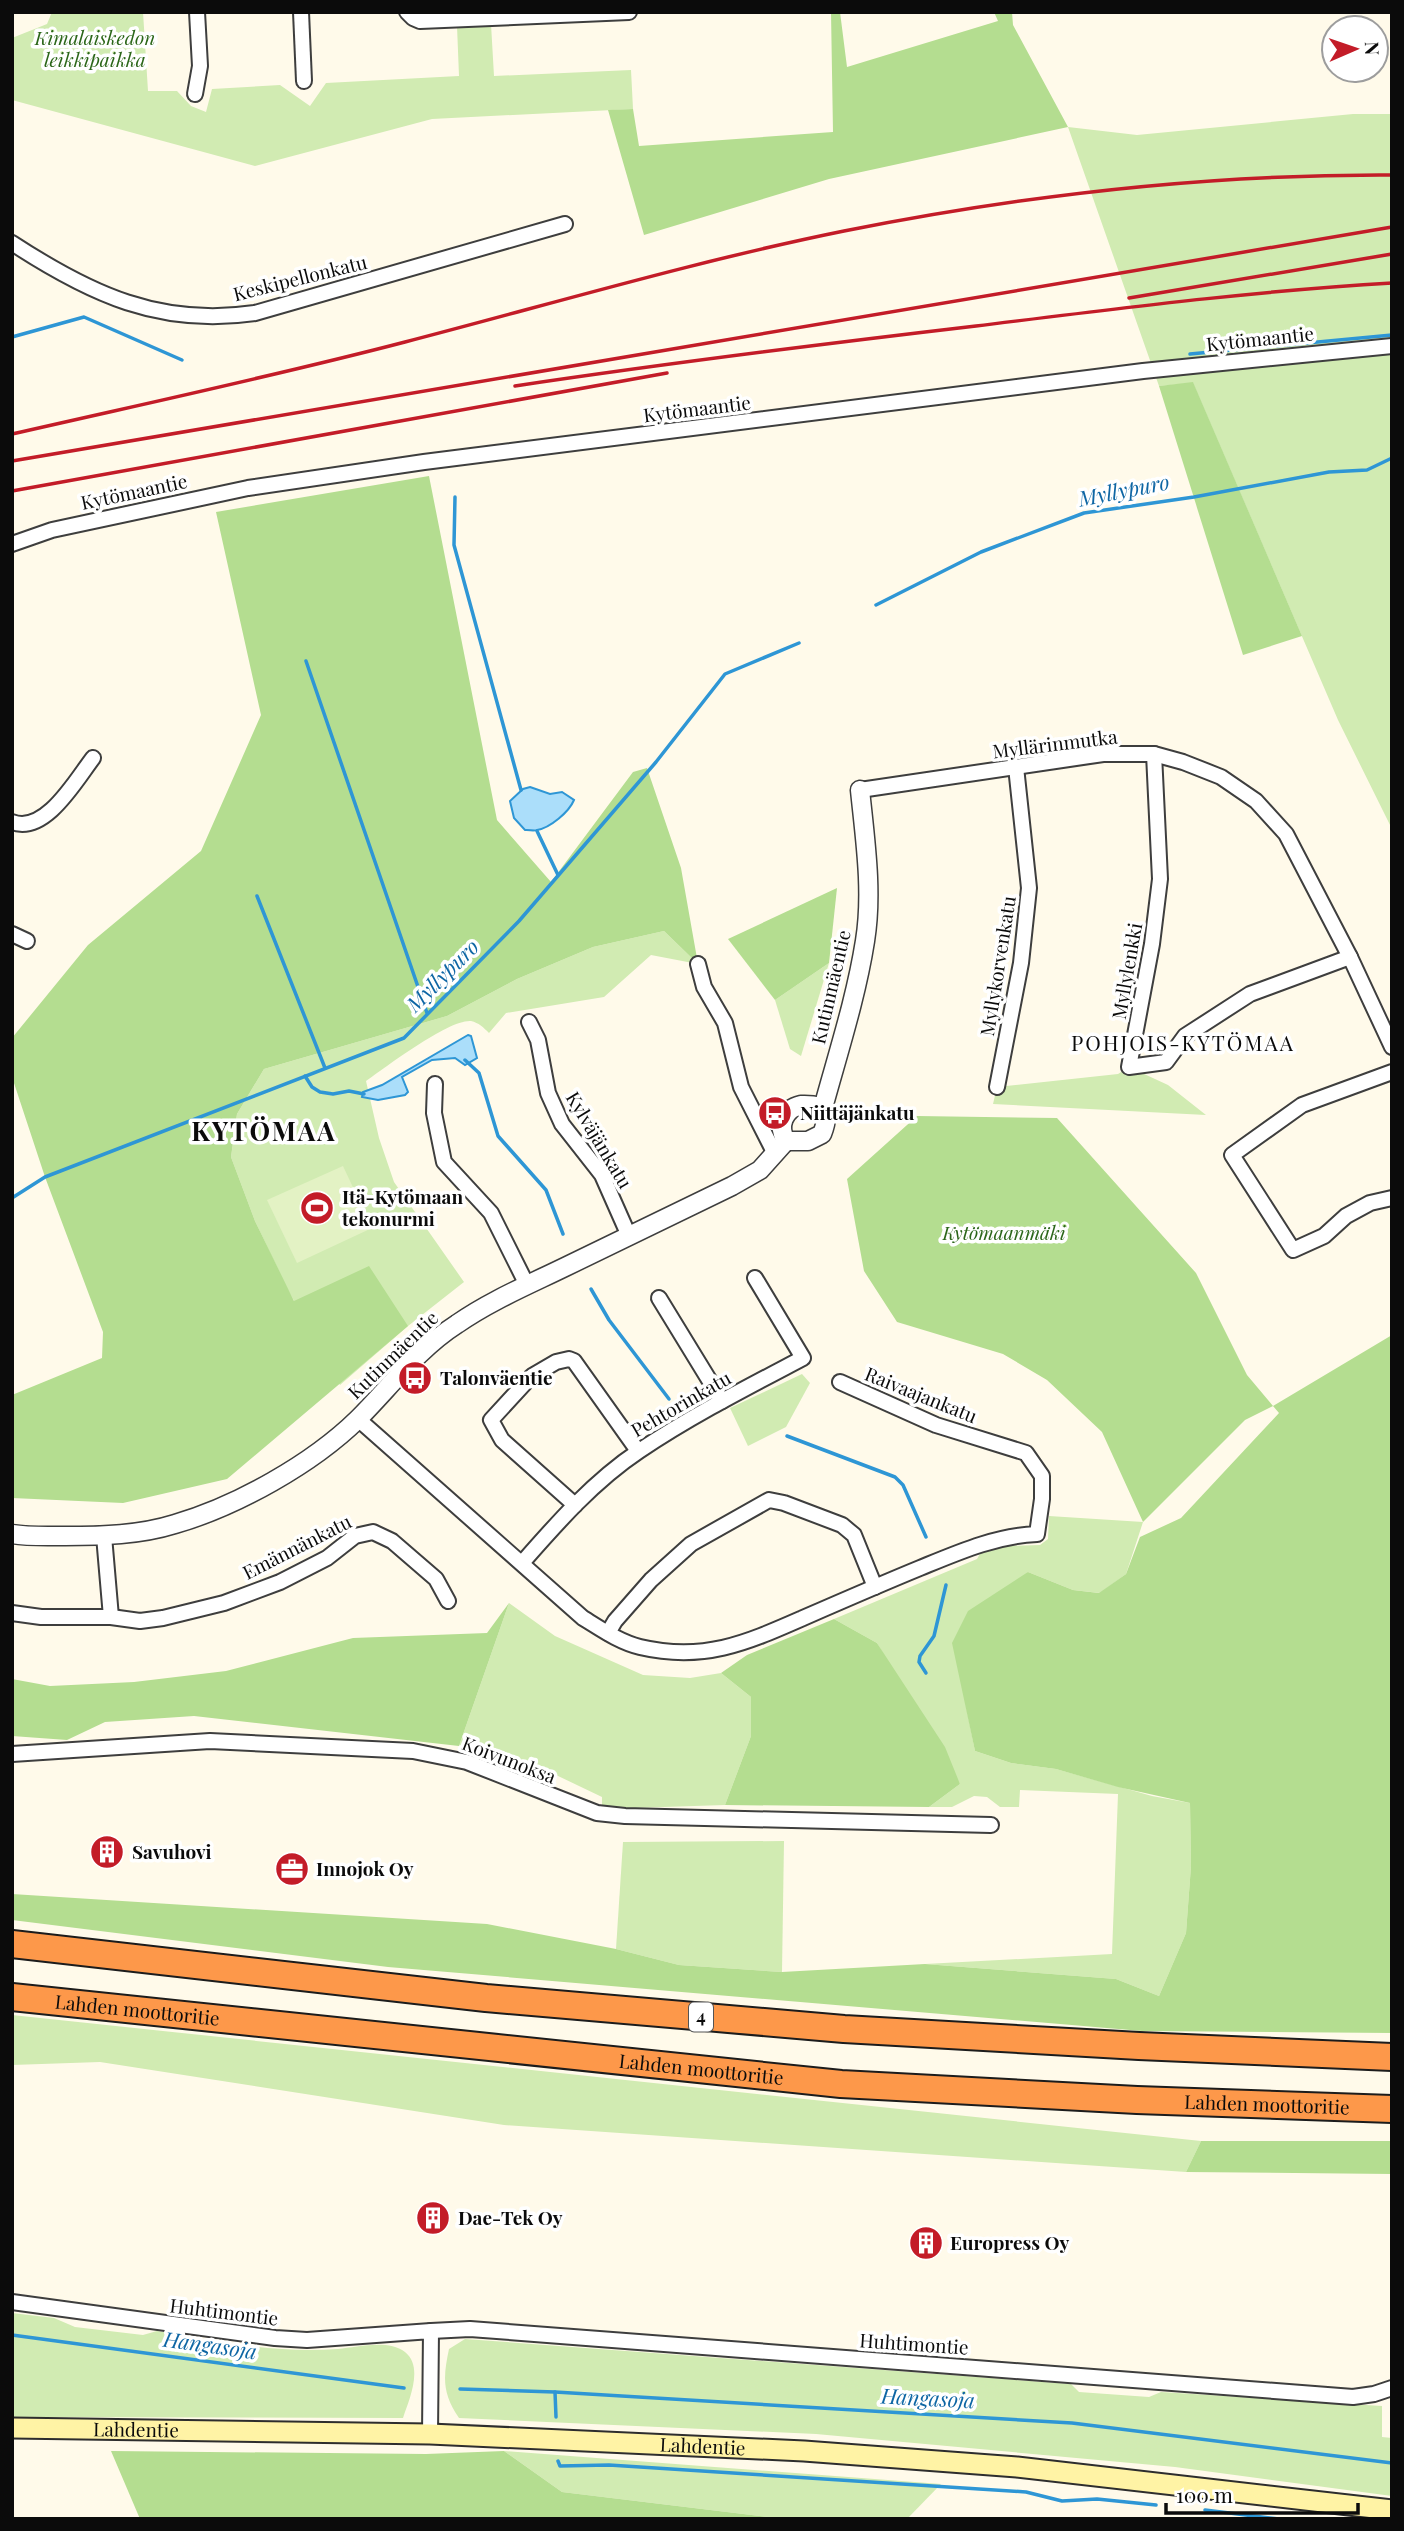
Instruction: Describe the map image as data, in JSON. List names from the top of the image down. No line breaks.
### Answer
{"streets":{"highway":["Lahden moottoritie","4"],"main road":["Lahdentie"],"street":["Keskipellonkatu","Kytömaantie","Myllärinmutka","Myllykorvenkatu","Myllylenkki","Kutinmäentie","Kylväjänkatu","Raivaajankatu","Pehtorinkatu","Emännänkatu","Koivunoksa","Huhtimontie"]},"crossings":[["Myllärinmutka","Myllykorvenkatu"],["Myllärinmutka","Myllylenkki"],["Myllärinmutka","Kutinmäentie"],["Kutinmäentie","Kylväjänkatu"]],"districts":["POHJOIS-KYTÖMAA","KYTÖMAA"],"water":["Myllypuro","Hangasoja"],"parks":["Kimalaiskedon leikkipaikka","Kytömaanmäki"],"places":{"bus stop":["Niittäjänkatu","Talonväentie"],"sports":["Itä-Kytömaan tekonurmi"],"building":["Savuhovi","Dae-Tek Oy","Europress Oy"],"office":["Innojok Oy"]},"scale_bar":"100 m","north":"right"}
